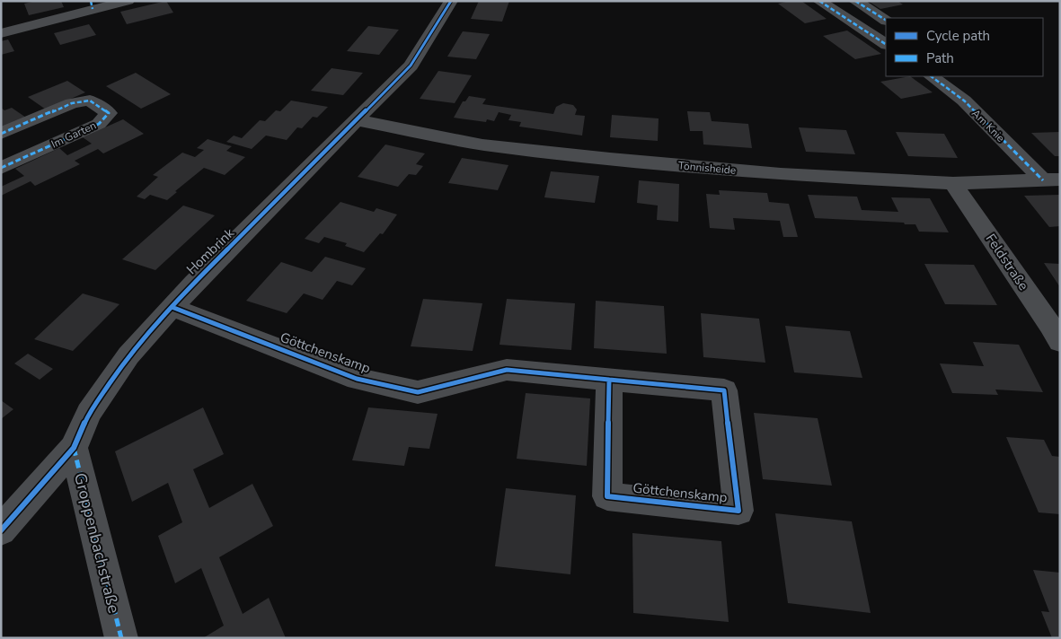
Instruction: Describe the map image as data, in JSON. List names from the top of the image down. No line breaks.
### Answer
{"streets":{"street":["Am Knie","Im Garten","Tönnisheide","Hombrink","Feldstraße","Göttchenskamp","Groppenbachstraße"]},"crossings":[["Am Knie","Tönnisheide"],["Tönnisheide","Hombrink"],["Tönnisheide","Feldstraße"],["Hombrink","Göttchenskamp"],["Hombrink","Groppenbachstraße"]],"legend":["Cycle path","Path"]}
